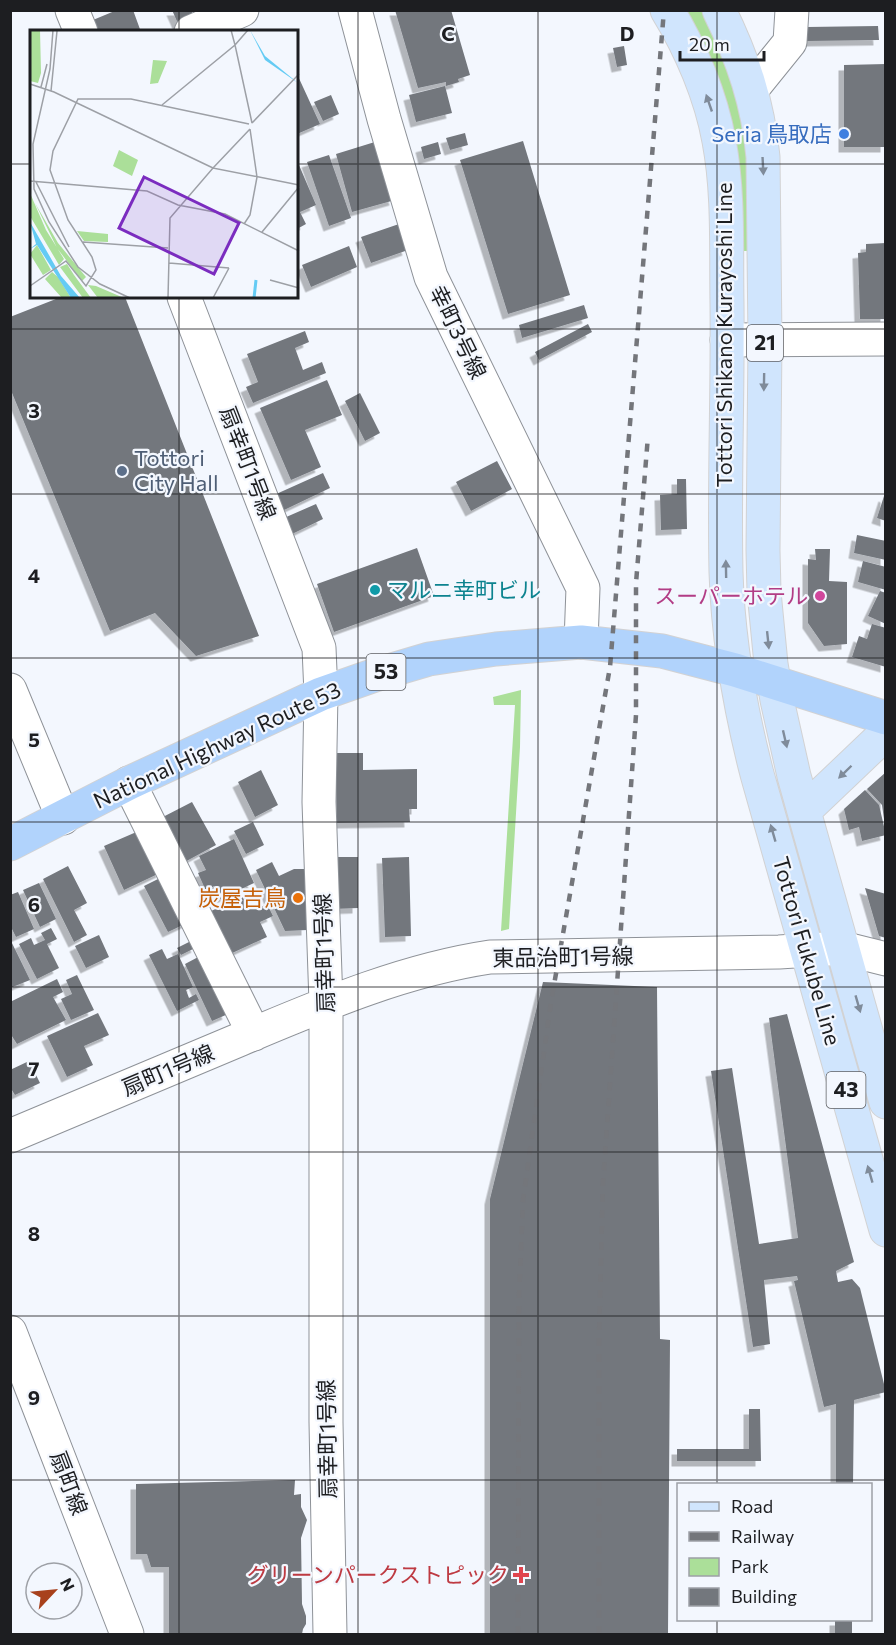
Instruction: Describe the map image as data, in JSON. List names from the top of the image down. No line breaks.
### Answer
{"streets":{"highway":["53","National Highway Route 53"],"main road":["Tottori Shikano Kurayoshi Line","21","Tottori Fukube Line","43"],"street":["幸町3号線","扇幸町1号線","東品治町1号線","扇町1号線","扇町線"]},"crossings":[["幸町3号線","National Highway Route 53"],["Tottori Shikano Kurayoshi Line","National Highway Route 53"],["Tottori Shikano Kurayoshi Line","Tottori Fukube Line"],["扇幸町1号線","National Highway Route 53"],["扇幸町1号線","東品治町1号線"],["扇幸町1号線","扇町1号線"],["National Highway Route 53","Tottori Fukube Line"],["Tottori Fukube Line","東品治町1号線"],["東品治町1号線","扇町1号線"]],"places":{"other":["Seria 鳥取店","Tottori City Hall","マルニ幸町ビル","スーパーホテル","炭屋吉鳥"],"health":["グリーンパークストピック"]},"legend":["Road","Railway","Park","Building"],"scale_bar":"20 m","north":"top right","grid":{"columns":["C","D"],"rows":["3","4","5","6","7","8","9"]}}
